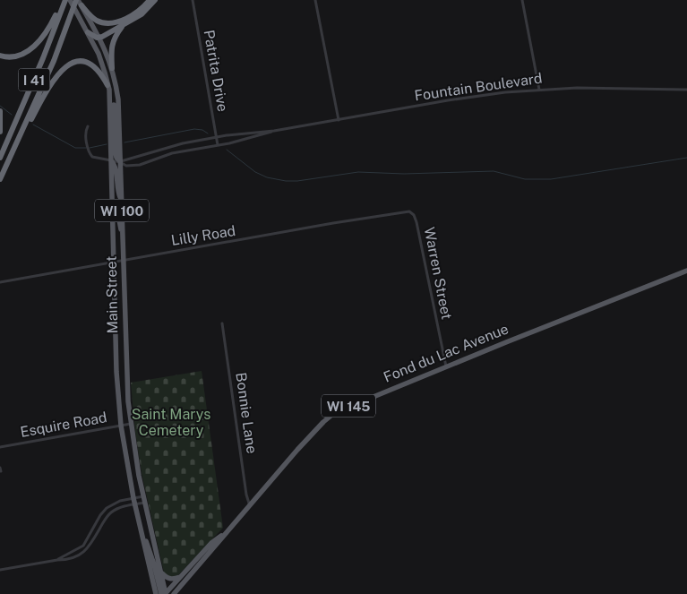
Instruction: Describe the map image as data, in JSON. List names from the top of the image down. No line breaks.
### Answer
{"streets":{"highway":["I 41"],"main road":["WI 100","Main Street","Fond du Lac Avenue","WI 145"],"street":["Patrita Drive","Fountain Boulevard","Lilly Road","Warren Street","Bonnie Lane","Esquire Road"]},"crossings":[["Patrita Drive","Fountain Boulevard"],["I 41","Main Street"],["Fountain Boulevard","Main Street"],["Lilly Road","Warren Street"],["Lilly Road","Main Street"],["Warren Street","Fond du Lac Avenue"],["Main Street","Fond du Lac Avenue"],["Main Street","Esquire Road"],["Fond du Lac Avenue","Bonnie Lane"]],"parks":["Saint Marys Cemetery"]}
